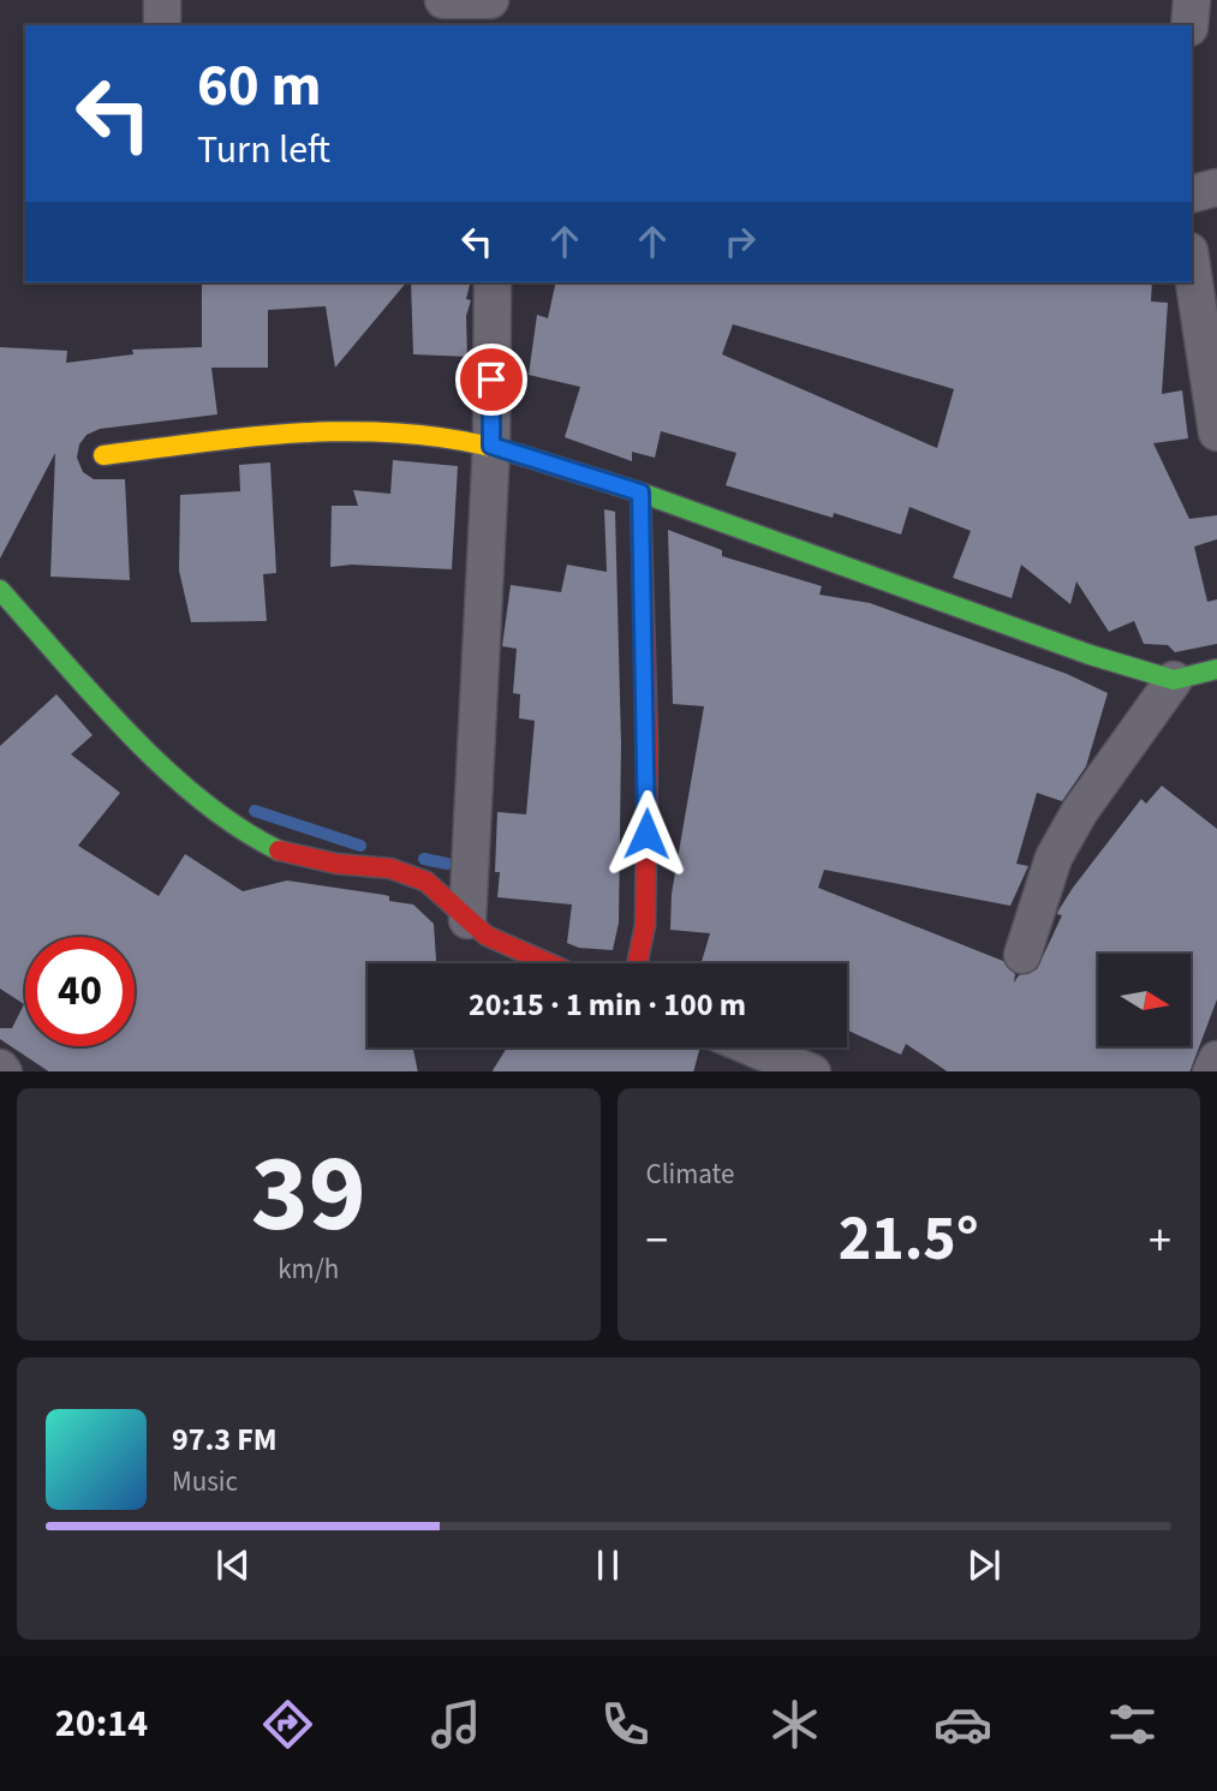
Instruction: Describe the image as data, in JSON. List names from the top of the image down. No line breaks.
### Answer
{"north":"right","page":{"turn":["60 m","Turn left"],"limit":"40","trip":"20:15 · 1 min · 100 m","tile":[["39","km/h"],"Climate"],"heat":["−","21.5°","+"],"song":["97.3 FM","Music"],"tabs":"20:14"}}
